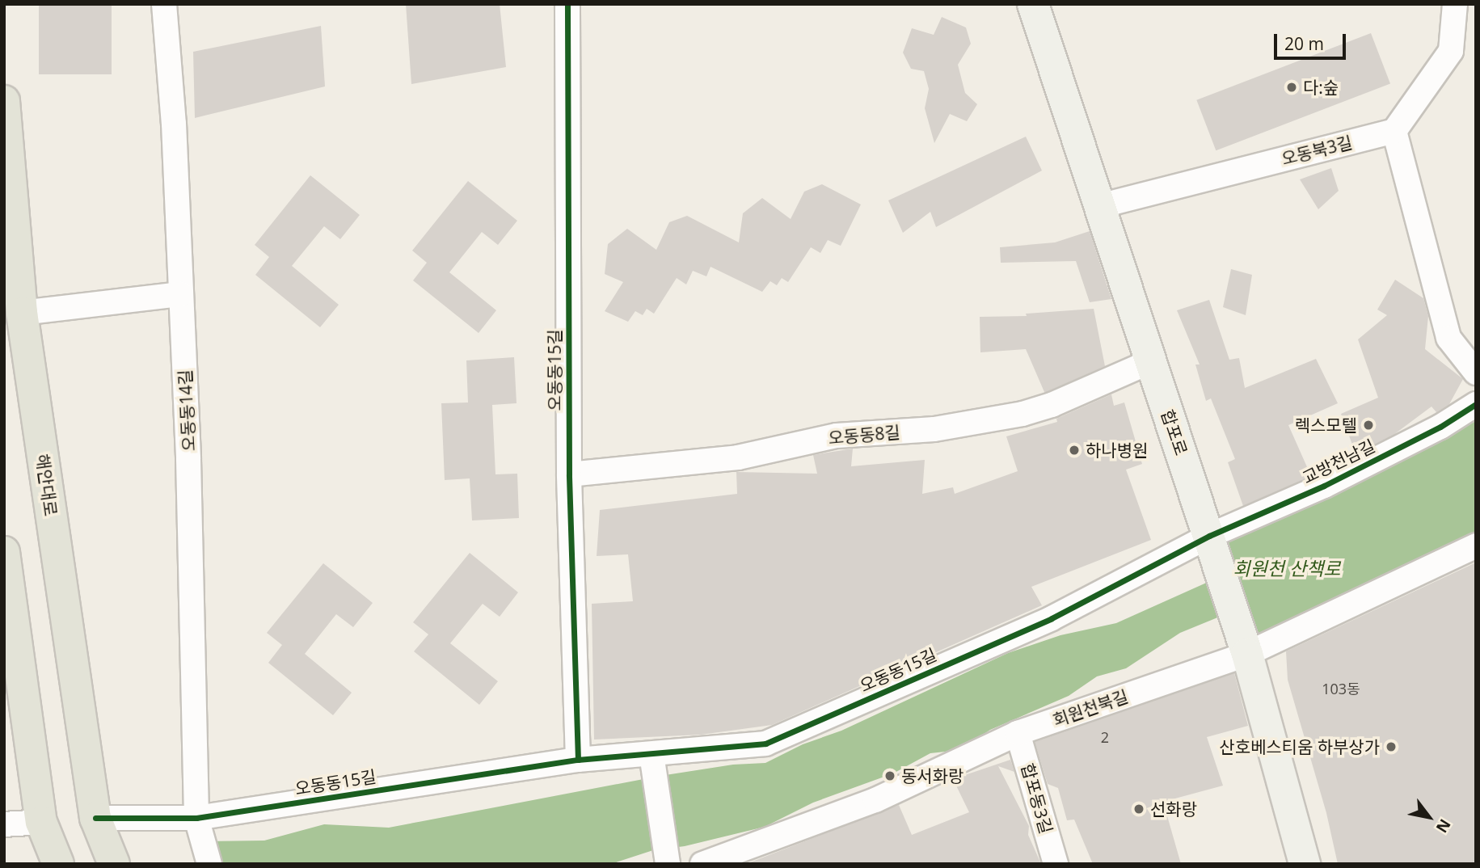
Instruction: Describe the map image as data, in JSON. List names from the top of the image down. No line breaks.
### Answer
{"streets":{"main road":["합포로","해안대로"],"street":["오동북3길","오동동15길","오동동14길","오동동8길","교방천남길","회원천북길","합포동3길"]},"crossings":[["오동북3길","합포로"],["오동동15길","오동동14길"],["오동동15길","합포로"],["오동동15길","오동동8길"],["오동동15길","교방천남길"],["오동동15길","해안대로"],["합포로","오동동8길"],["합포로","교방천남길"],["합포로","회원천북길"],["회원천북길","합포동3길"]],"water":["회원천 산책로"],"places":["다:숲","렉스모텔","하나병원","산호베스티움 하부상가","동서화랑","선화랑"],"house_numbers":["103동","2"],"scale_bar":"20 m","north":"bottom right"}
